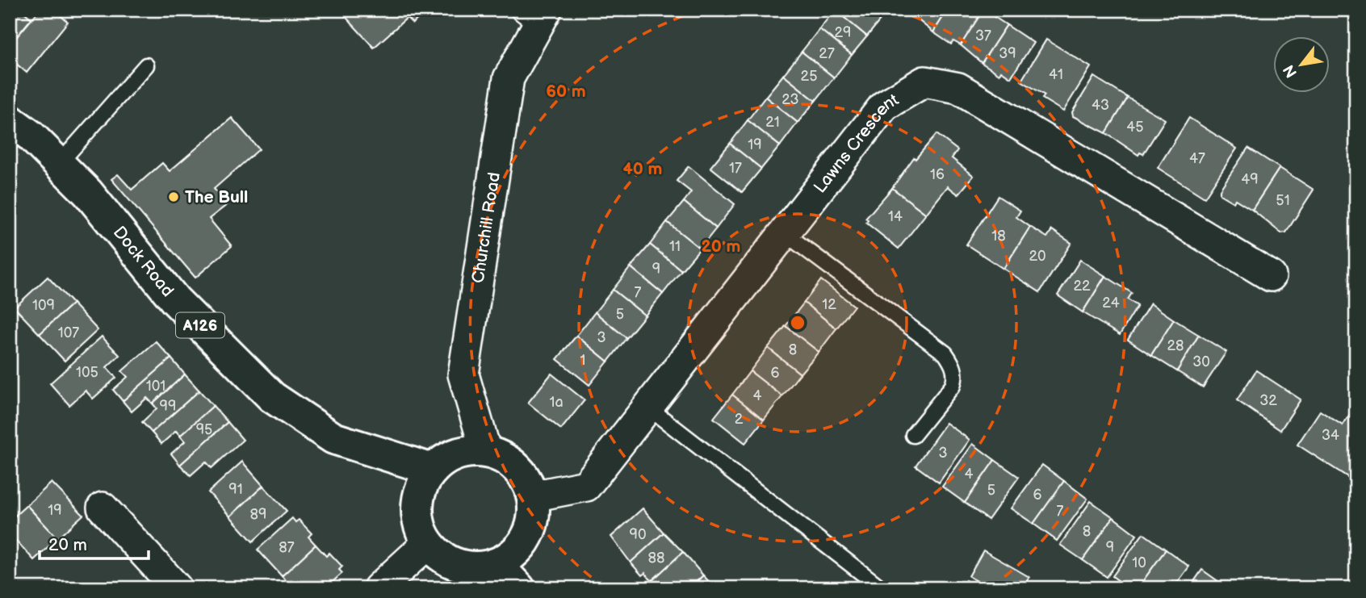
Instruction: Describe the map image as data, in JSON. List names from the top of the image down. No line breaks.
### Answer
{"streets":{"main road":["Dock Road","A126"],"street":["Lawns Crescent","Churchill Road"]},"crossings":[["Lawns Crescent","Churchill Road"],["Lawns Crescent","Dock Road"],["Churchill Road","Dock Road"]],"places":["The Bull"],"house_numbers":["29","37","27","39","41","25","23","43","21","45","19","47","17","16","49","51","14","18","11","20","9","22","7","24","12","109","5","107","3","28","8","1","30","105","6","101","4","32","1a","99","2","95","34","3","4","91","5","6","19","7","89","8","90","87","9","88","10"],"scale_bar":"20 m","north":"bottom left","rings":["60 m","40 m","20 m"]}
